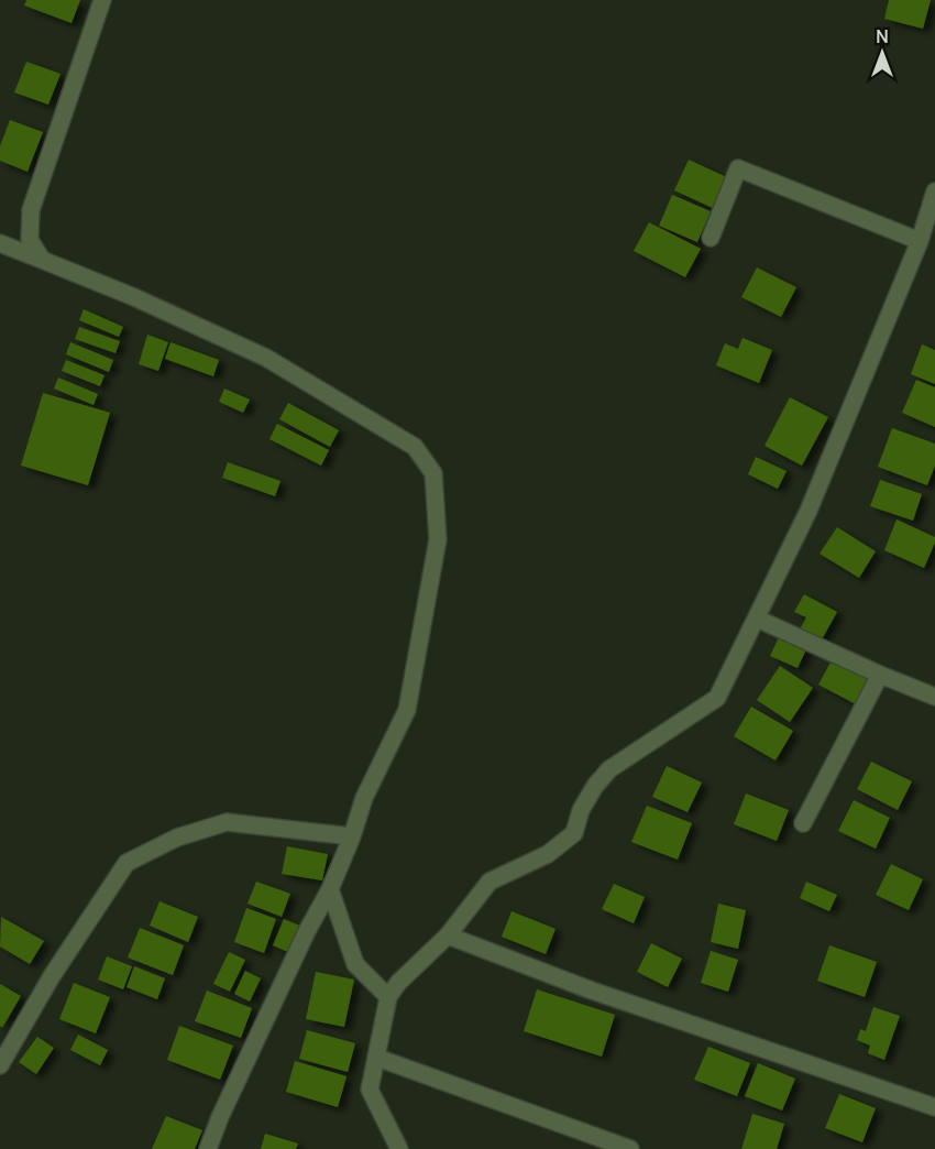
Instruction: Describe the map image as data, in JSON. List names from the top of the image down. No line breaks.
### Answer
{"north":"top"}
